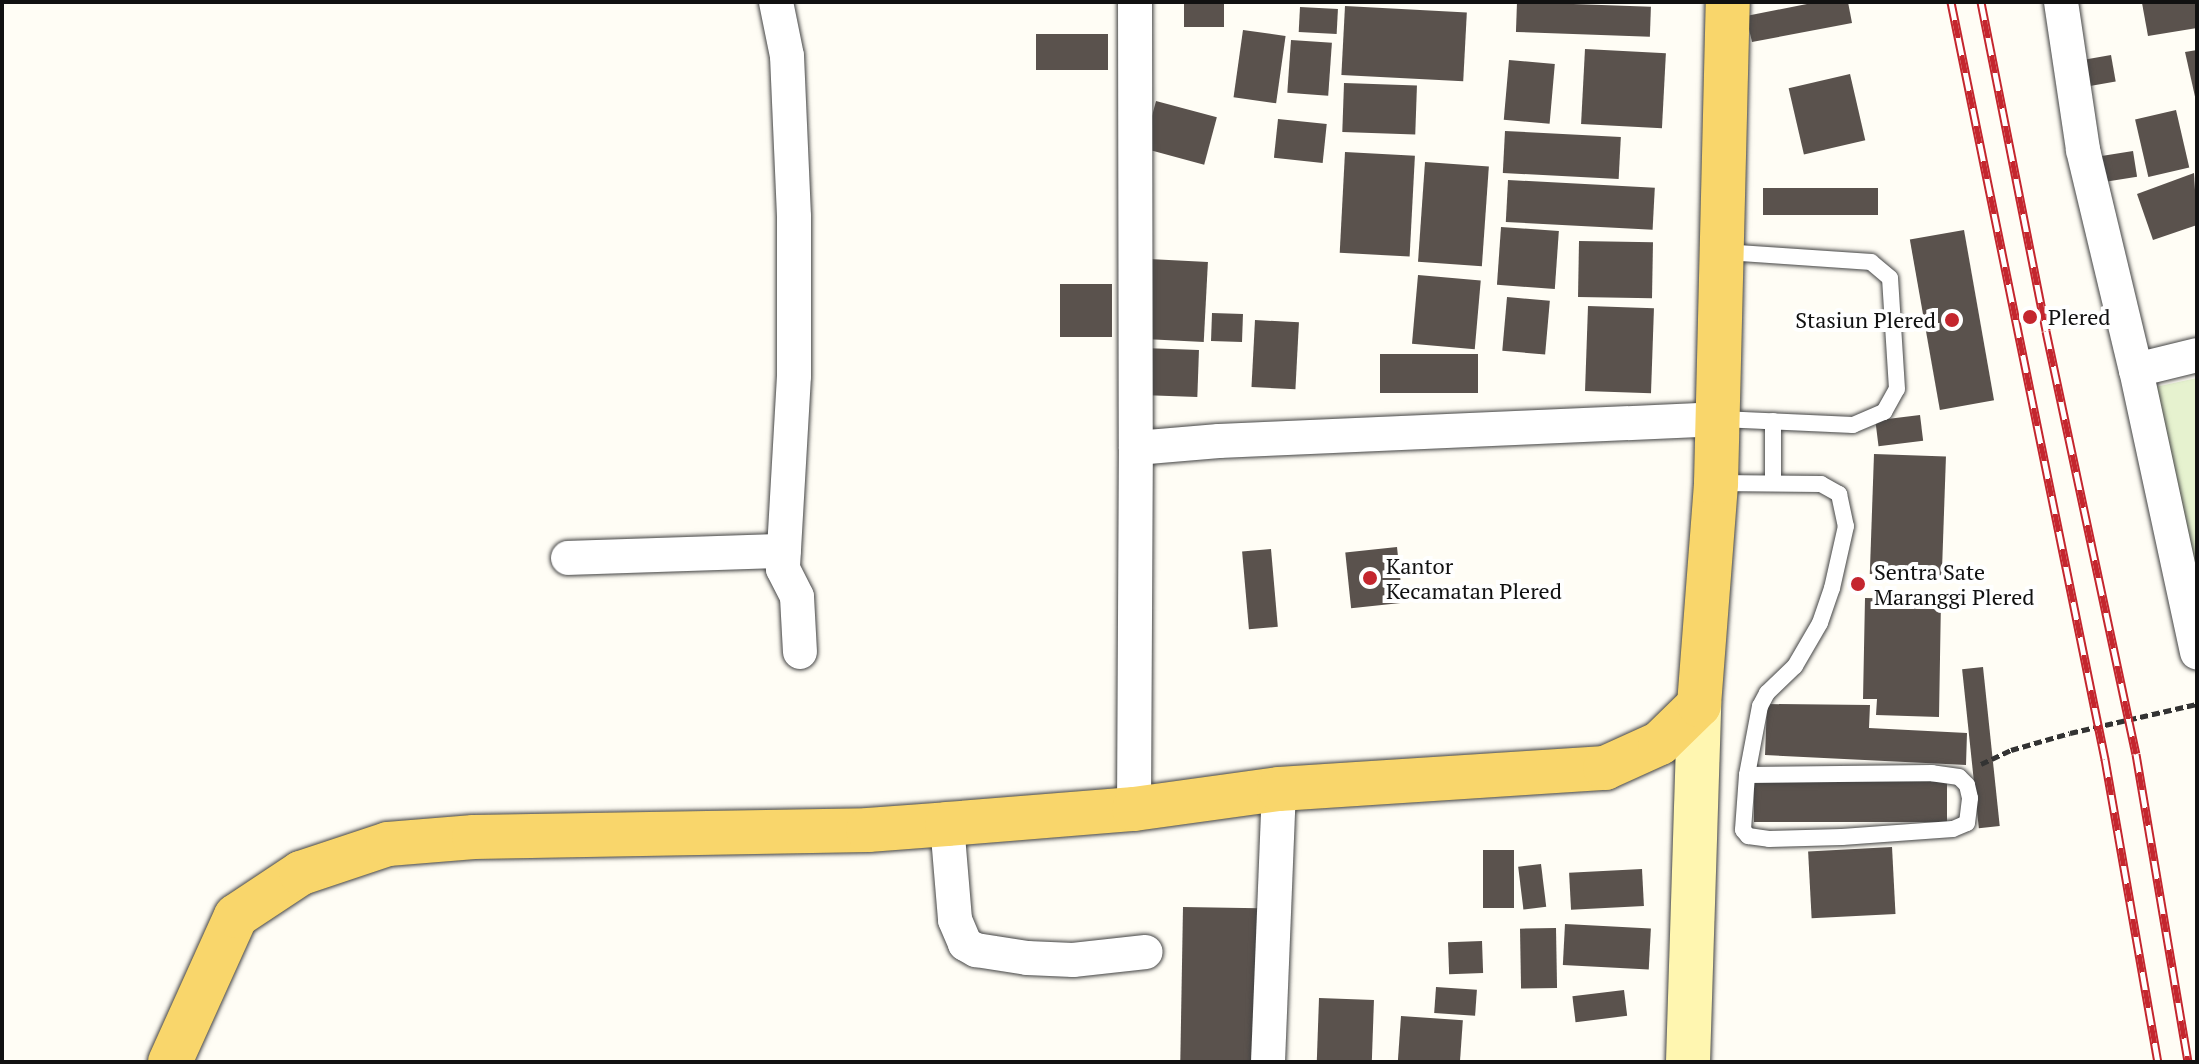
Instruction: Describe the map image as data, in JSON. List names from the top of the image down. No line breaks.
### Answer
{"places":["Plered","Stasiun Plered","Kantor Kecamatan Plered","Sentra Sate Maranggi Plered"]}
